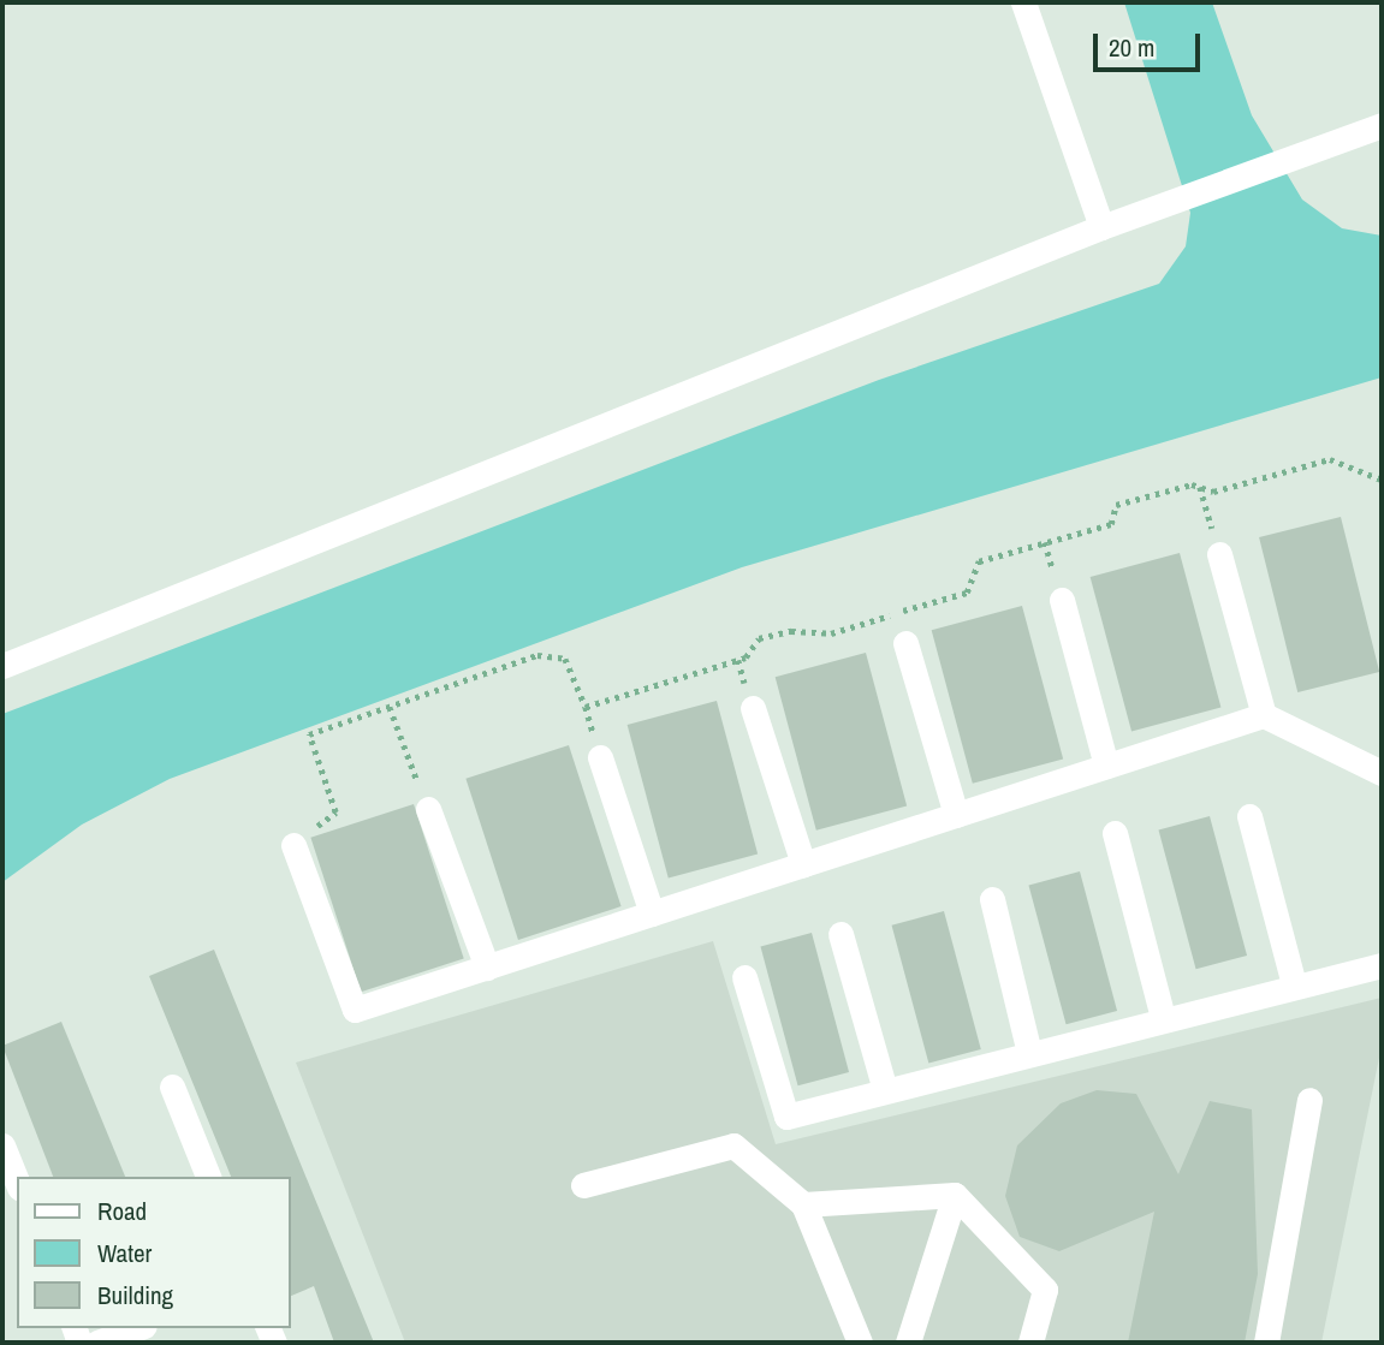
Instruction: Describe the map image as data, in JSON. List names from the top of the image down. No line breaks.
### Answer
{"legend":["Road","Water","Building"],"scale_bar":"20 m"}
